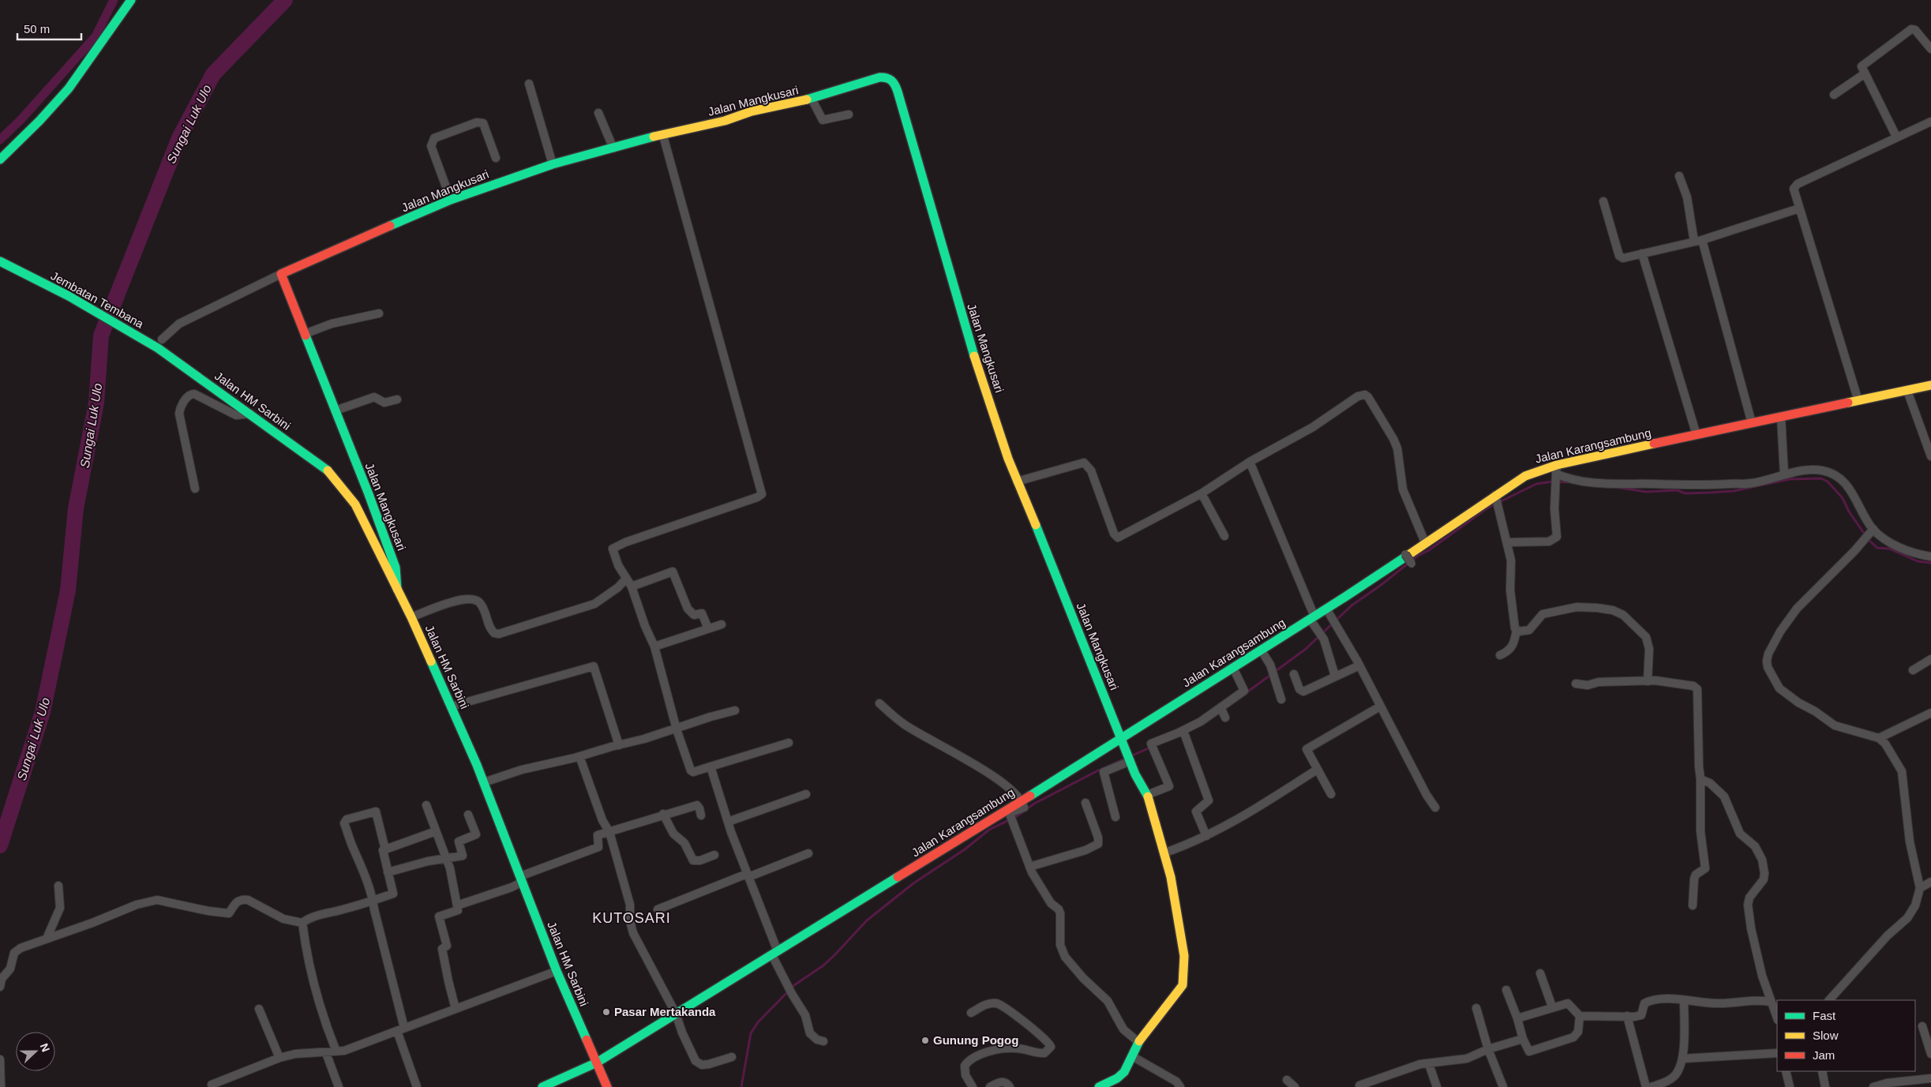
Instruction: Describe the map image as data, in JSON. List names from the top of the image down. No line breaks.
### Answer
{"streets":{"main road":["Jalan Mangkusari","Jembatan Tembana","Jalan HM Sarbini","Jalan Karangsambung"]},"crossings":[["Jalan Mangkusari","Jalan HM Sarbini"],["Jalan Mangkusari","Jalan Karangsambung"],["Jembatan Tembana","Jalan HM Sarbini"],["Jalan HM Sarbini","Jalan Karangsambung"]],"districts":["KUTOSARI"],"water":["Sungai Luk Ulo"],"places":["Pasar Mertakanda","Gunung Pogog"],"legend":["Fast","Slow","Jam"],"scale_bar":"50 m","north":"right"}
